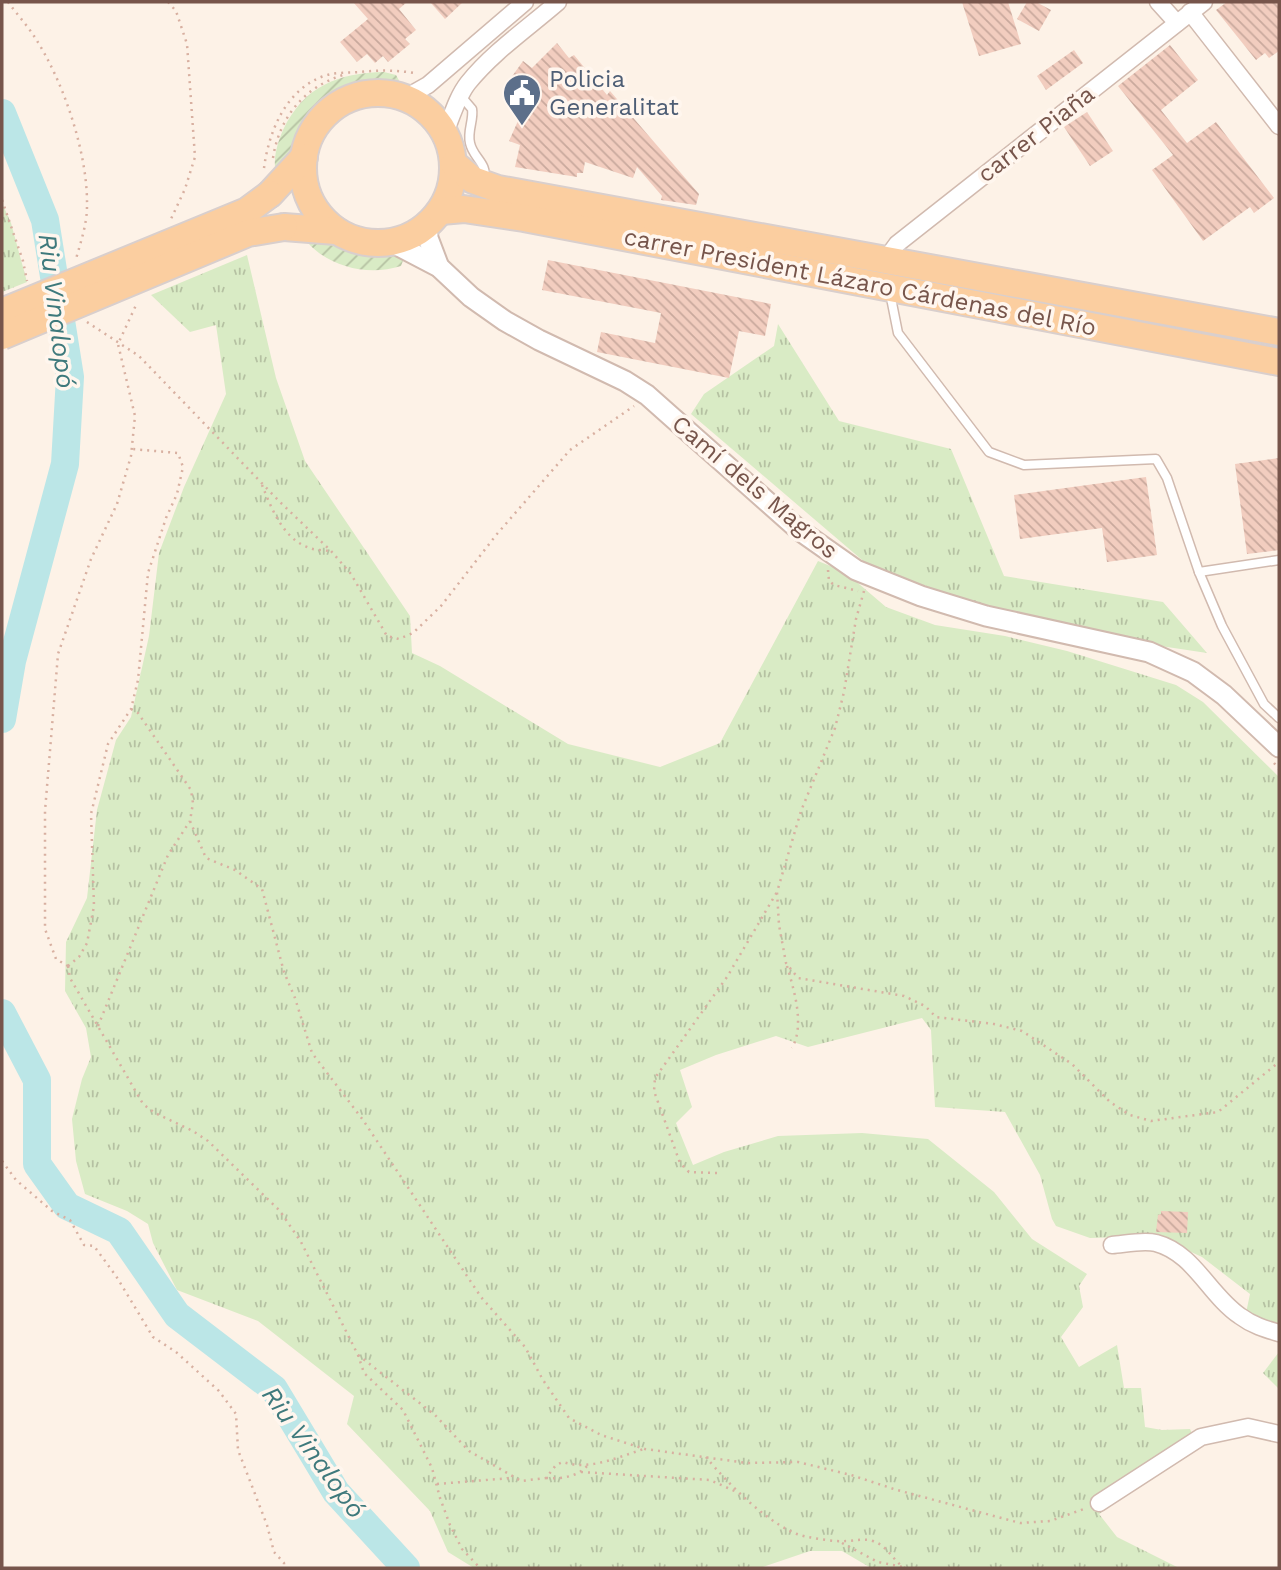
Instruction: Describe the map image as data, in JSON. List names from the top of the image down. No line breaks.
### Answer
{"streets":{"main road":["carrer President Lázaro Cárdenas del Río"],"street":["carrer Piaña","Camí dels Magros"]},"crossings":[["carrer Piaña","carrer President Lázaro Cárdenas del Río"],["carrer President Lázaro Cárdenas del Río","Camí dels Magros"]],"water":["Riu Vinalopó"],"places":{"public building":["Policia Generalitat"]}}
